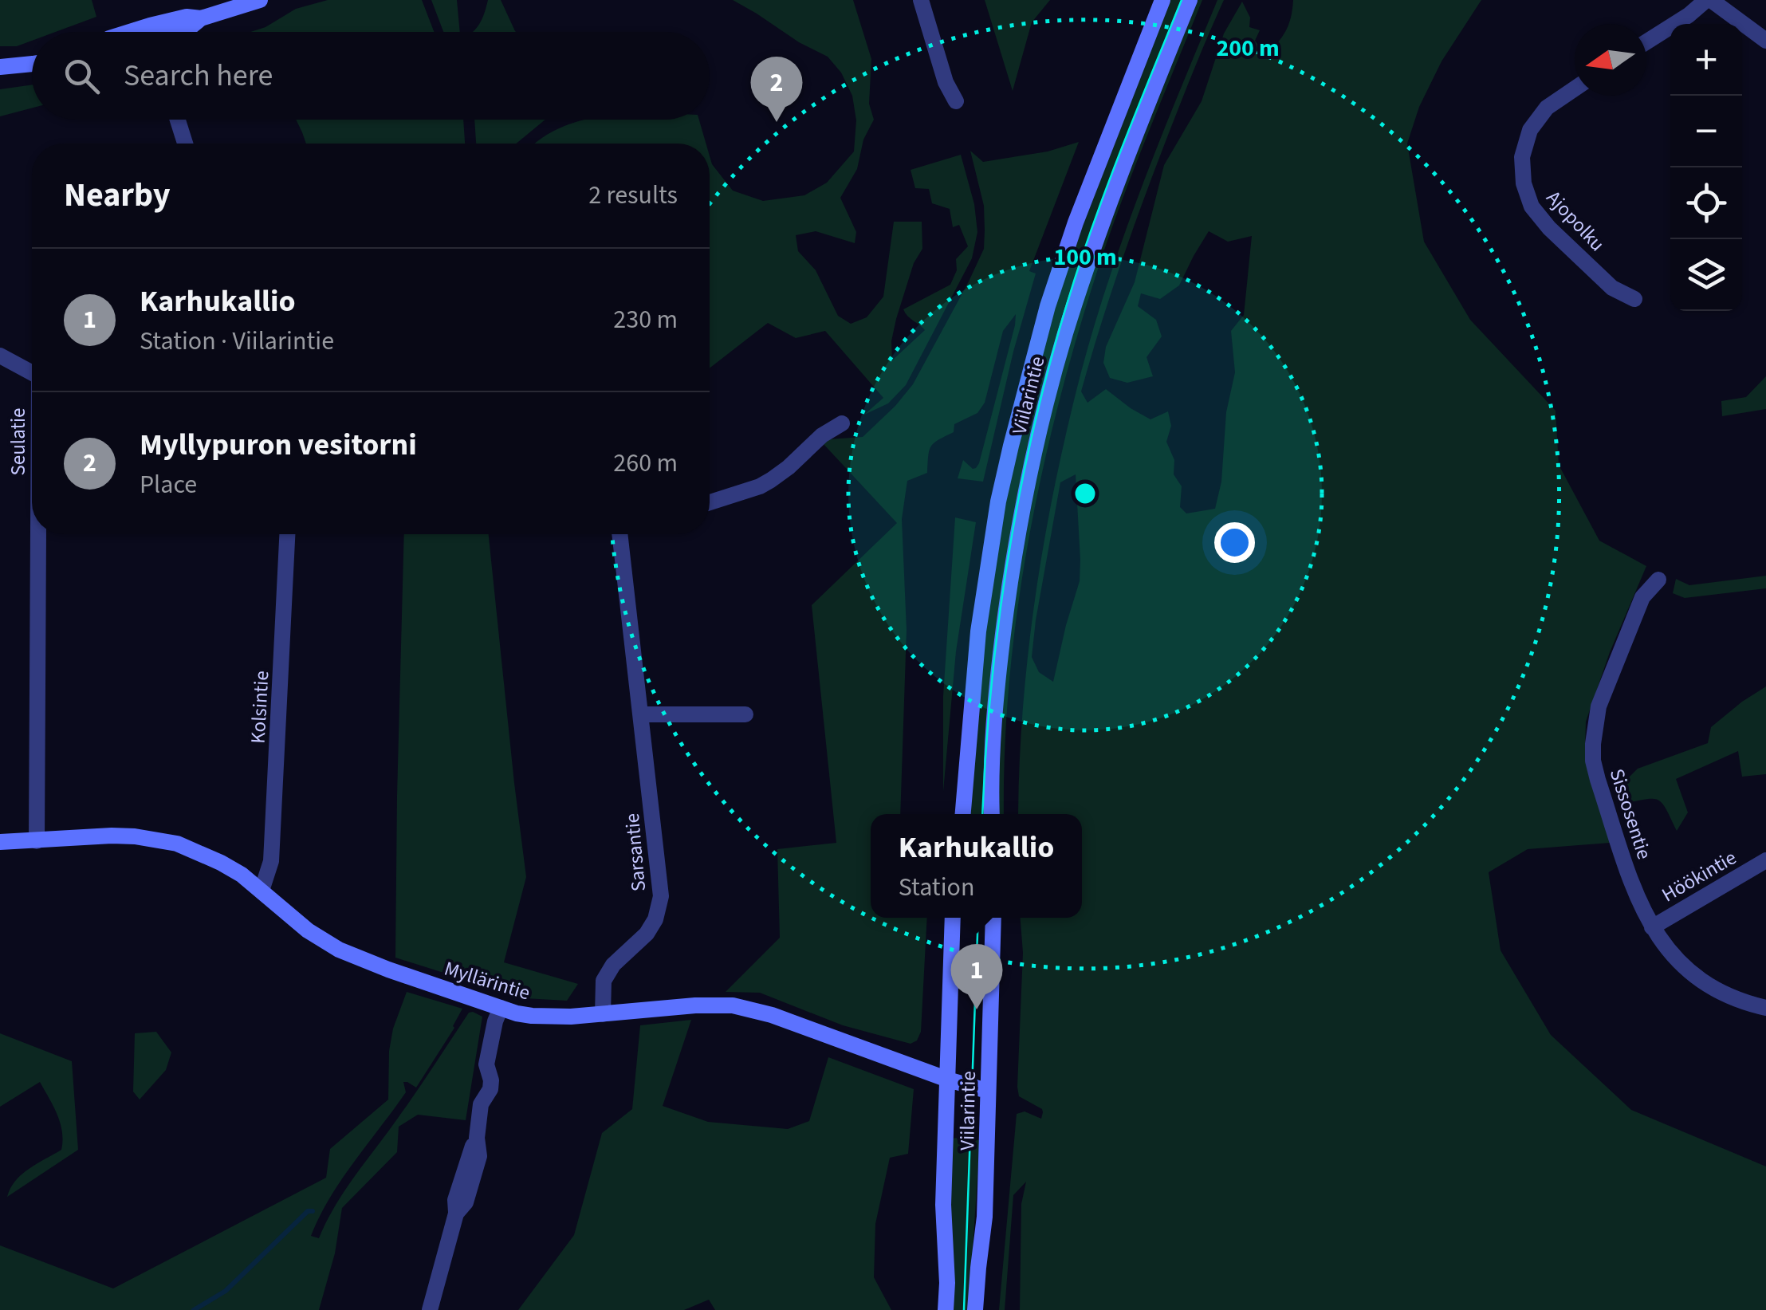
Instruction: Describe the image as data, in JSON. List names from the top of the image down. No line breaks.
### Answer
{"streets":{"main road":["Viilarintie","Myllärintie"],"street":["Ajopolku","Seulatie","Kolsintie","Sissosentie","Sarsantie","Höökintie"]},"crossings":[["Viilarintie","Myllärintie"],["Seulatie","Myllärintie"],["Kolsintie","Myllärintie"],["Sissosentie","Höökintie"],["Sarsantie","Myllärintie"]],"north":"left","page":{"map_buttons":["+","−"],"search":"Search here","pins":["2","1"],"heading":["Nearby","2 results"],"list":[{"mark":"1","name":"Karhukallio","note":"Station · Viilarintie","value":"230 m"},{"mark":"2","name":"Myllypuron vesitorni","note":"Place","value":"260 m"}],"popup":["Karhukallio","Station"]},"rings":["200 m","100 m"]}
